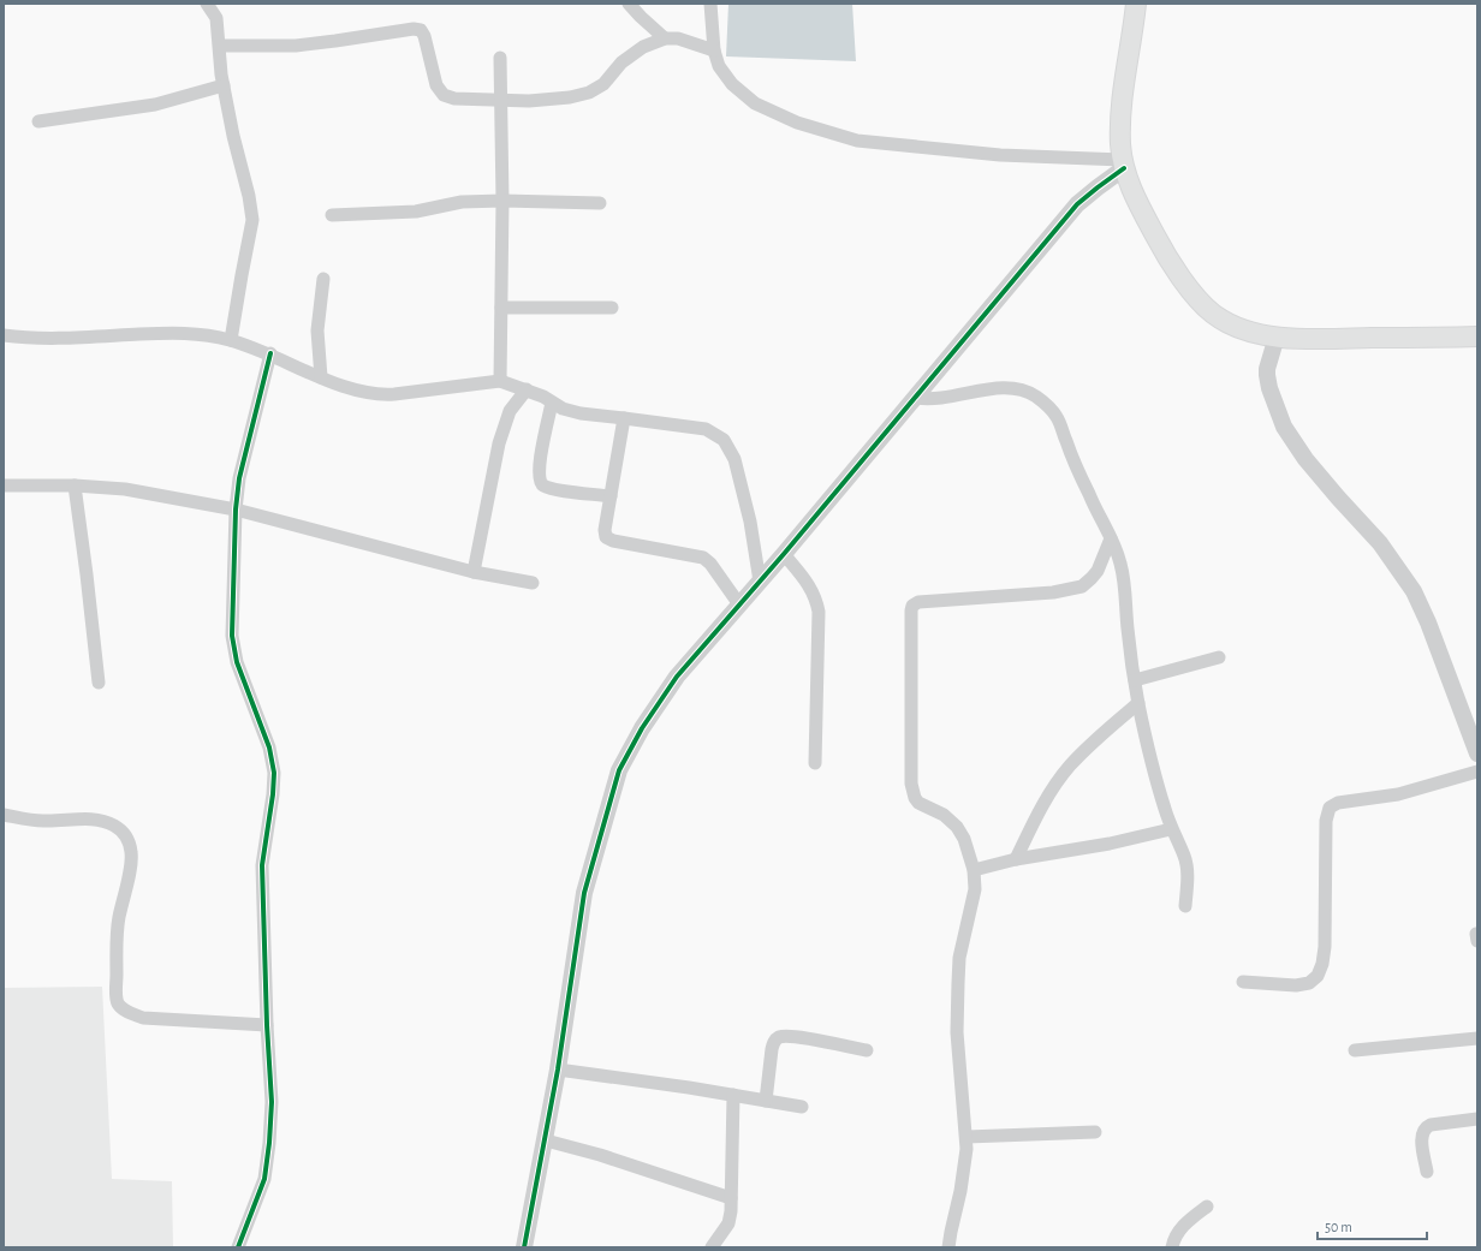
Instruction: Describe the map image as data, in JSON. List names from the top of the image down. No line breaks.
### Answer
{"scale_bar":"50 m"}
